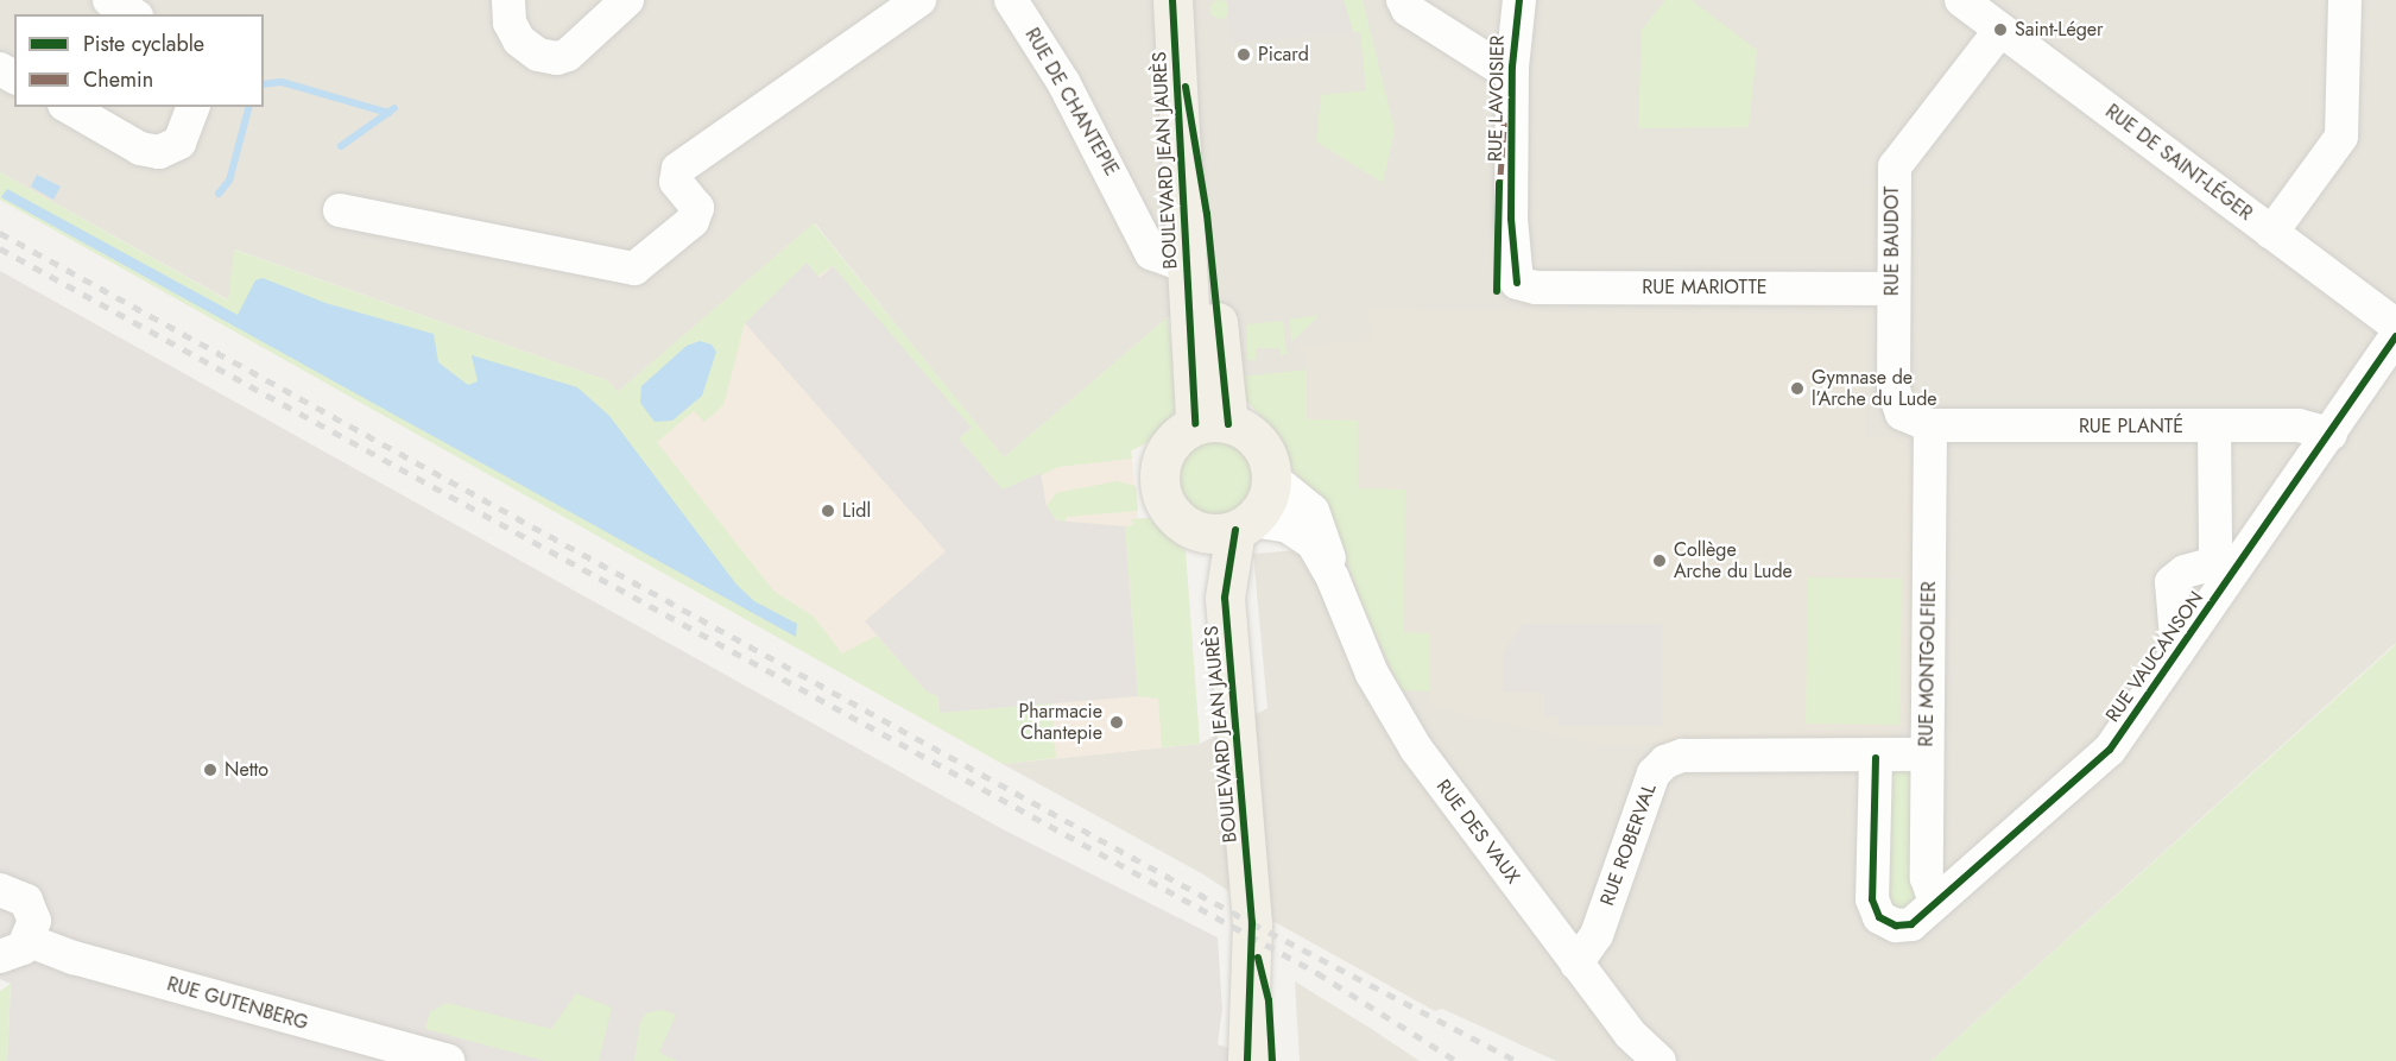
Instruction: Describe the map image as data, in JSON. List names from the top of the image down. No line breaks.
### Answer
{"streets":{"main road":["BOULEVARD JEAN JAURÈS"],"street":["RUE LAVOISIER","RUE DE CHANTEPIE","RUE DE SAINT-LÉGER","RUE BAUDOT","RUE MARIOTTE","RUE PLANTÉ","RUE VAUCANSON","RUE MONTGOLFIER","RUE DES VAUX","RUE ROBERVAL","RUE GUTENBERG"]},"crossings":[["RUE LAVOISIER","RUE MARIOTTE"],["RUE DE CHANTEPIE","BOULEVARD JEAN JAURÈS"],["BOULEVARD JEAN JAURÈS","RUE DES VAUX"],["RUE DE SAINT-LÉGER","RUE BAUDOT"],["RUE BAUDOT","RUE MARIOTTE"],["RUE BAUDOT","RUE PLANTÉ"],["RUE BAUDOT","RUE MONTGOLFIER"],["RUE PLANTÉ","RUE VAUCANSON"],["RUE PLANTÉ","RUE MONTGOLFIER"],["RUE VAUCANSON","RUE MONTGOLFIER"],["RUE VAUCANSON","RUE ROBERVAL"],["RUE MONTGOLFIER","RUE ROBERVAL"],["RUE DES VAUX","RUE ROBERVAL"]],"places":["Saint-Léger","Picard","Gymnase de l’Arche du Lude","Lidl","Collège Arche du Lude","Pharmacie Chantepie","Netto"],"legend":["Piste cyclable","Chemin"]}
